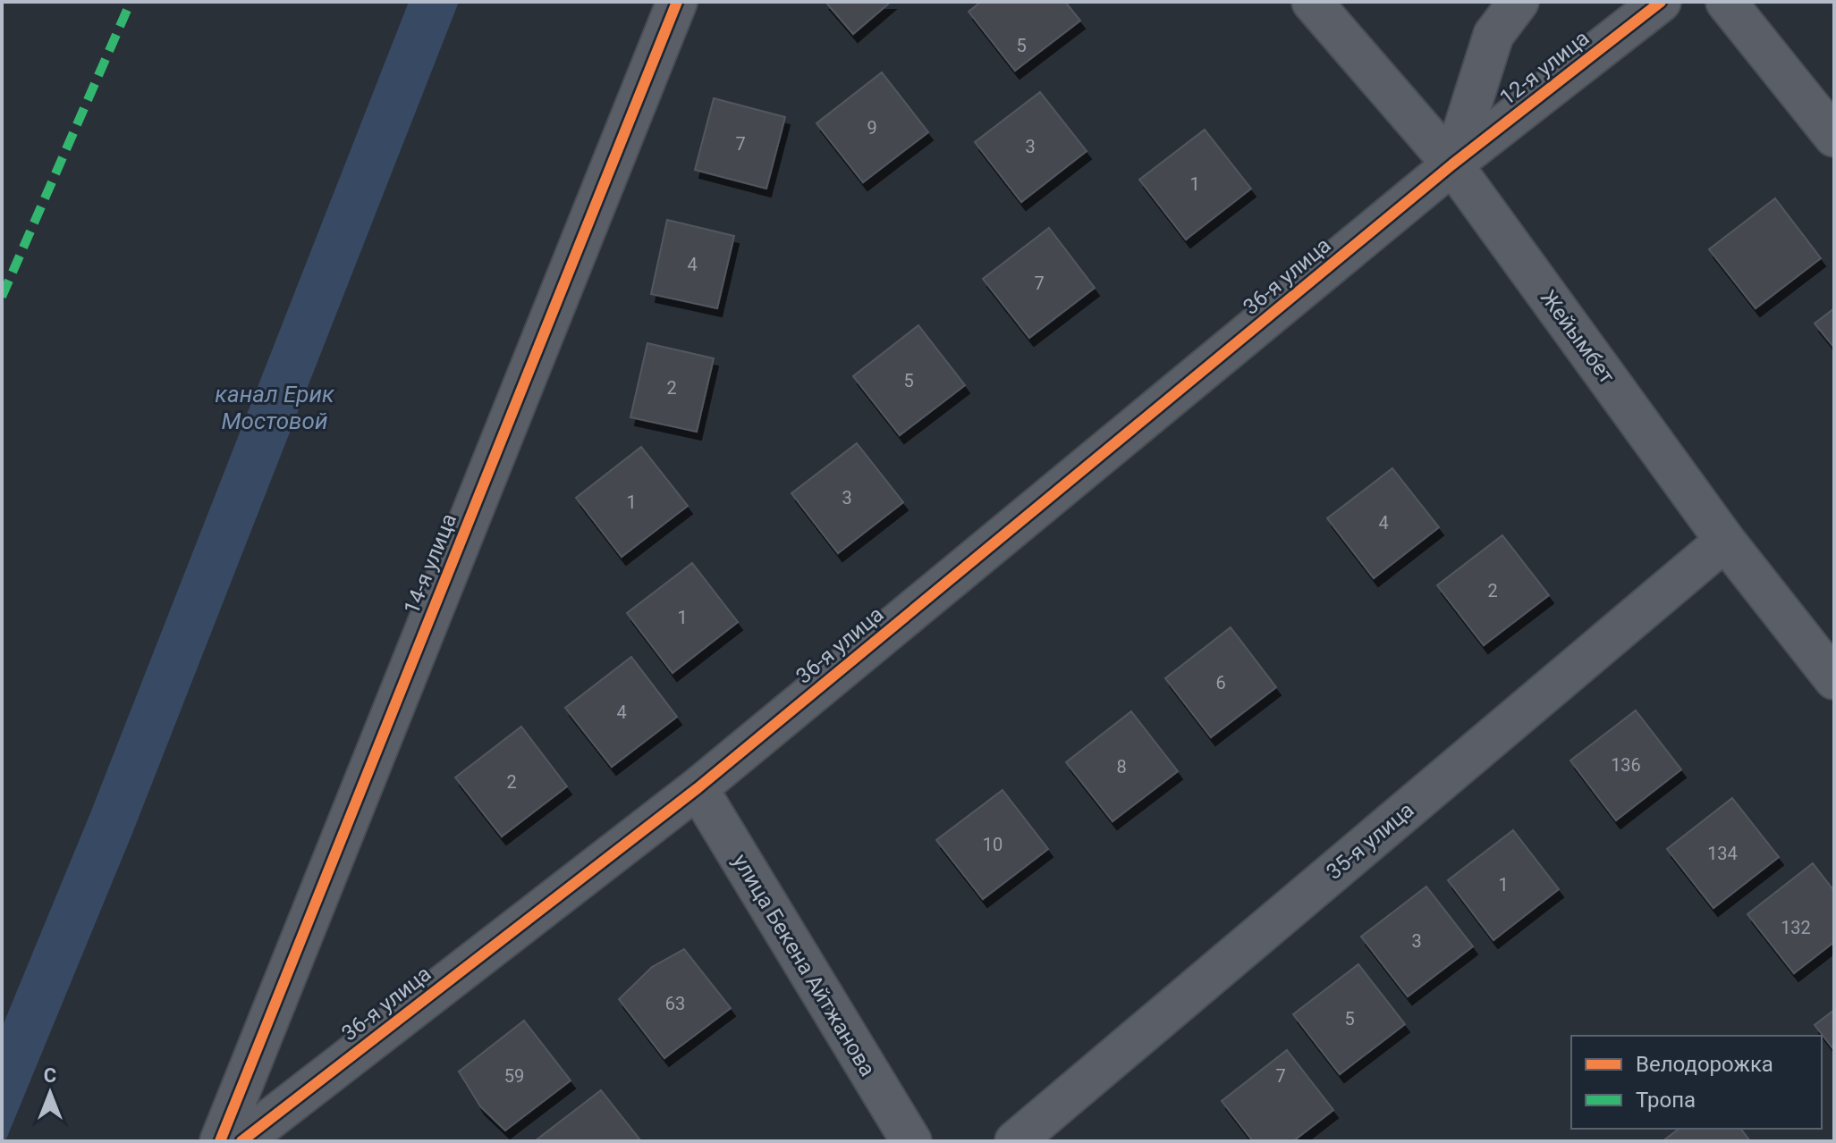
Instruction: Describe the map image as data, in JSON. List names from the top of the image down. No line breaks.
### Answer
{"streets":{"street":["12-я улица","36-я улица","Жейымбет","14-я улица","35-я улица","улица Бекена Айтжанова"]},"crossings":[["12-я улица","36-я улица"],["12-я улица","Жейымбет"],["36-я улица","Жейымбет"],["36-я улица","улица Бекена Айтжанова"],["Жейымбет","35-я улица"]],"water":["канал Ерик Мостовой"],"house_numbers":["5","9","7","3","1","4","7","5","2","3","1","4","2","1","6","4","136","8","2","10","134","1","132","3","63","5","59","7"],"legend":["Велодорожка","Тропа"],"north":"top"}
